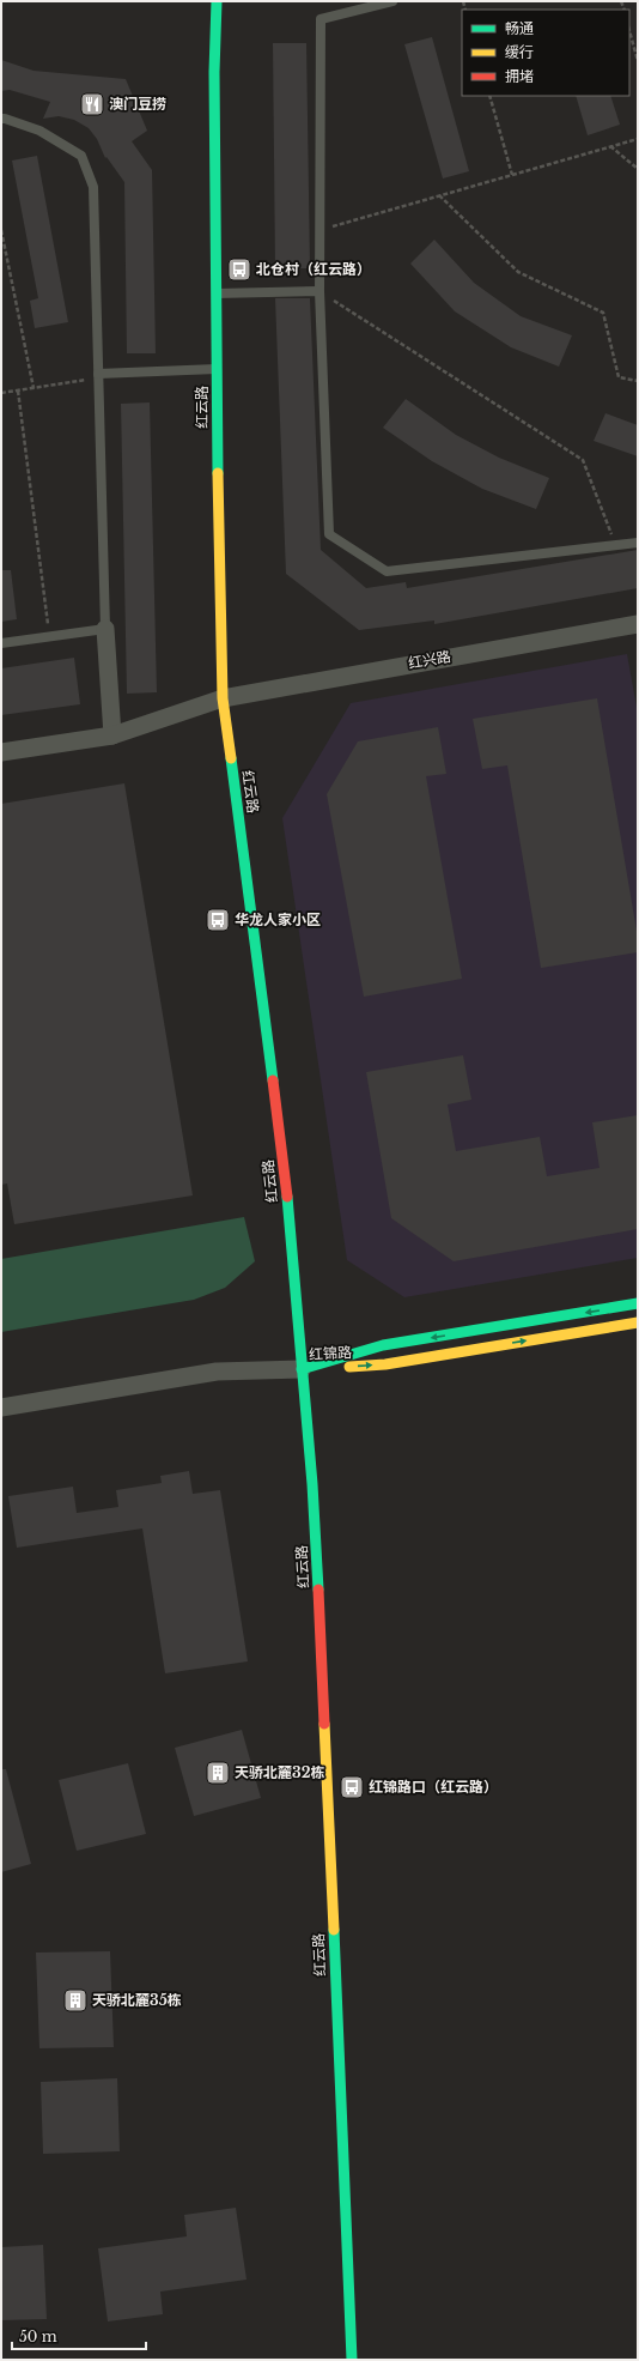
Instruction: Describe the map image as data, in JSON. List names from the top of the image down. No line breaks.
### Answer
{"streets":{"street":["红云路","红兴路","红锦路"]},"crossings":[["红云路","红兴路"],["红云路","红锦路"]],"places":{"restaurant":["澳门豆捞"],"bus stop":["北仓村（红云路）","华龙人家小区","红锦路口（红云路）"],"building":["天骄北麓32栋","天骄北麓35栋"]},"legend":["畅通","缓行","拥堵"],"scale_bar":"50 m"}
